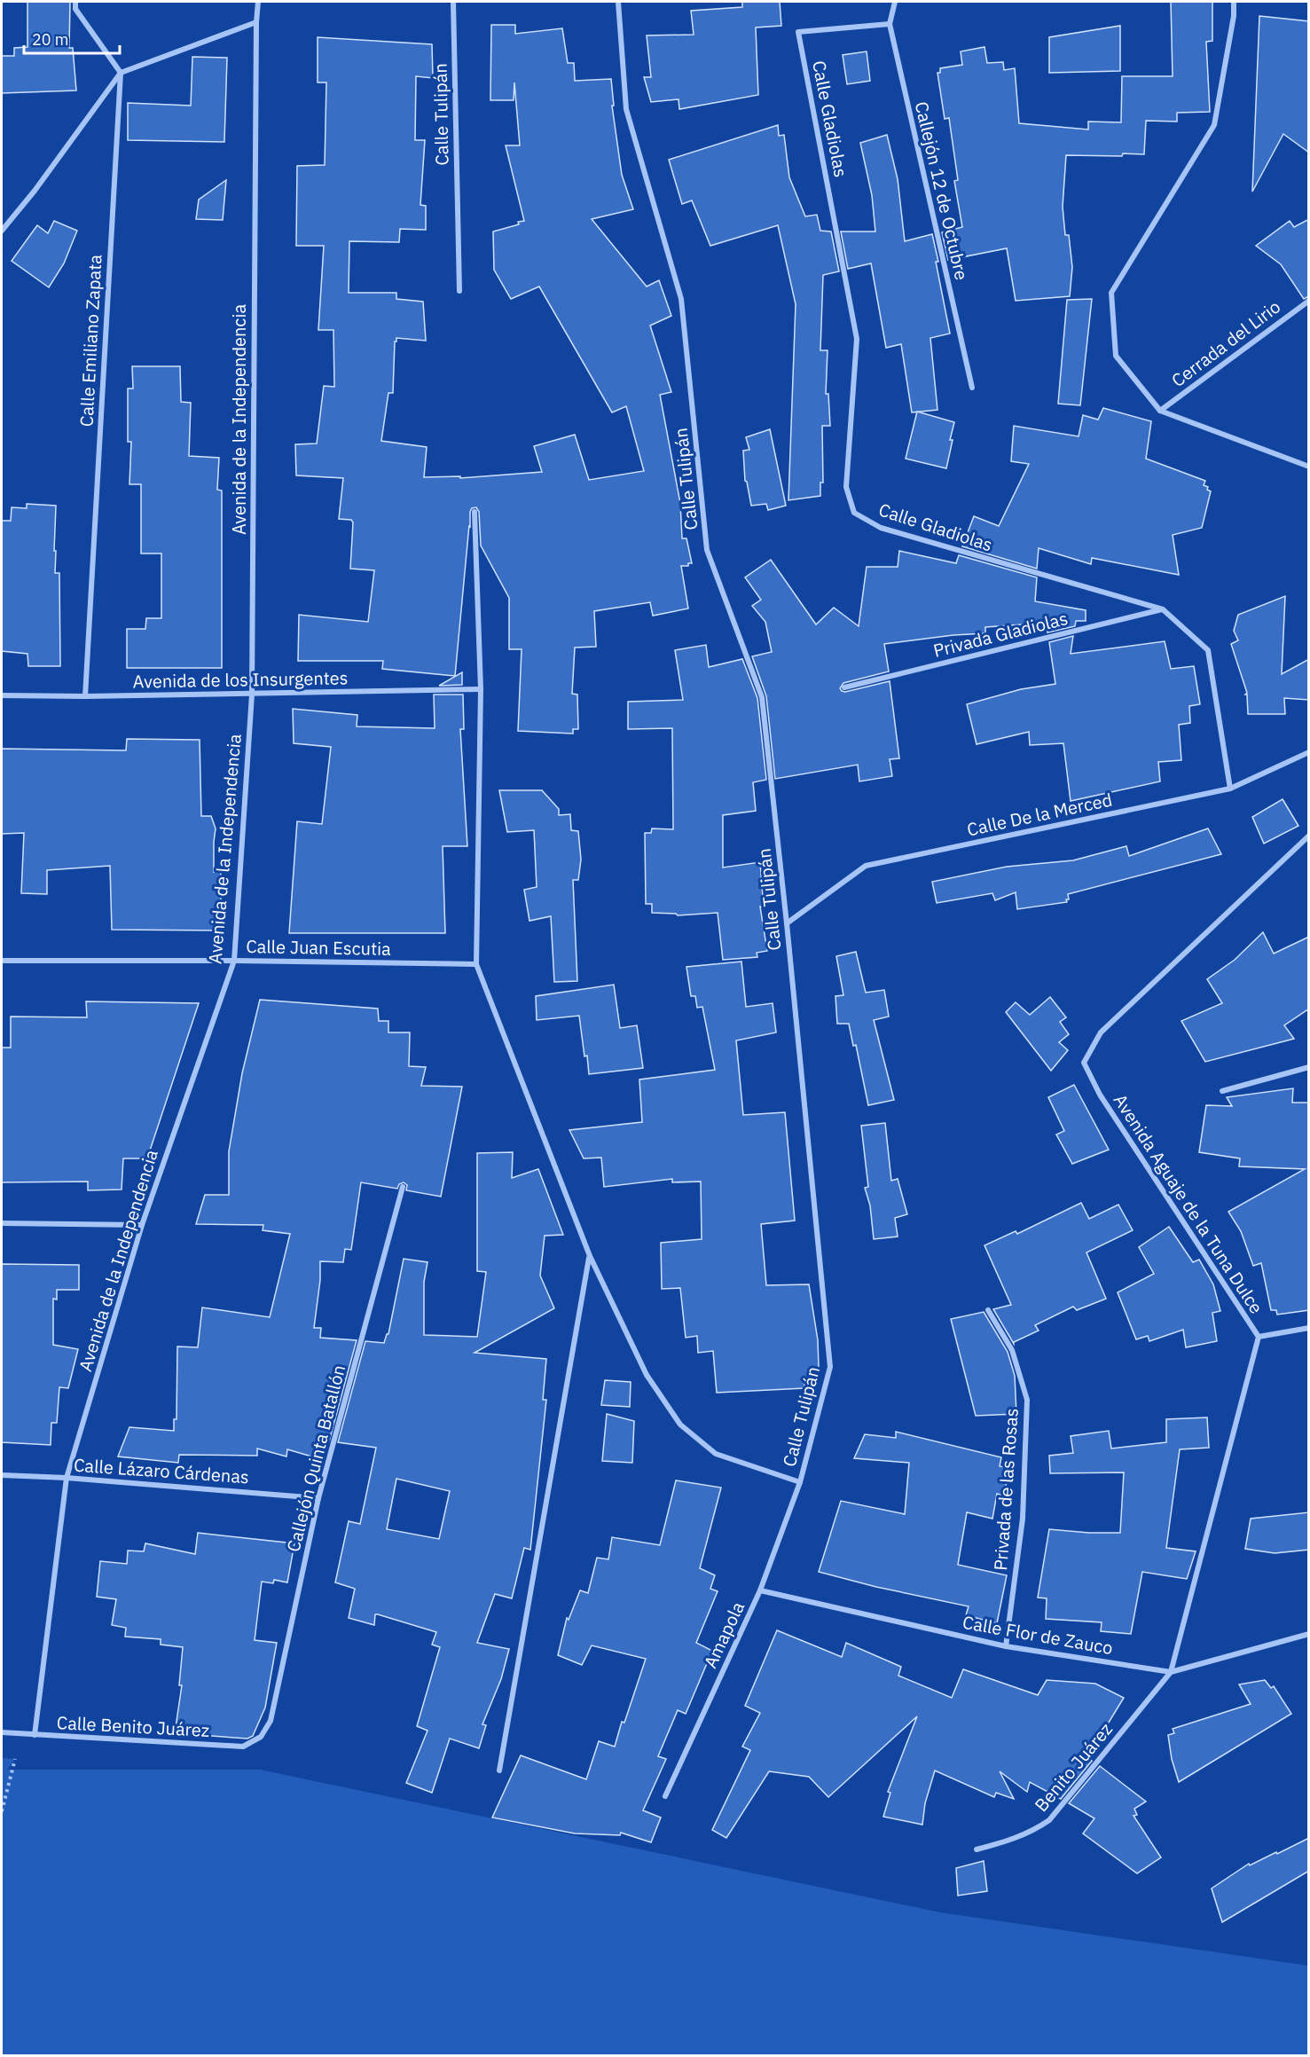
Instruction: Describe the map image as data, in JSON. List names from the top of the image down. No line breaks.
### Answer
{"streets":{"street":["Calle Tulipán","Calle Gladiolas","Callejón 12 de Octubre","Calle Emiliano Zapata","Cerrada del Lirio","Avenida de la Independencia","Privada Gladiolas","Avenida de los Insurgentes","Calle De la Merced","Calle Juan Escutia","Avenida Aguaje de la Tuna Dulce","Callejón Quinta Batallón","Calle Lázaro Cárdenas","Privada de las Rosas","Amapola","Calle Flor de Zauco","Calle Benito Juárez","Benito Juárez"]},"crossings":[["Calle Tulipán","Avenida de los Insurgentes"],["Calle Tulipán","Calle De la Merced"],["Calle Tulipán","Calle Juan Escutia"],["Calle Tulipán","Amapola"],["Calle Gladiolas","Callejón 12 de Octubre"],["Calle Gladiolas","Privada Gladiolas"],["Calle Gladiolas","Calle De la Merced"],["Calle Emiliano Zapata","Avenida de los Insurgentes"],["Avenida de la Independencia","Avenida de los Insurgentes"],["Avenida de la Independencia","Calle Juan Escutia"],["Avenida de la Independencia","Calle Lázaro Cárdenas"],["Avenida de la Independencia","Calle Benito Juárez"],["Avenida Aguaje de la Tuna Dulce","Calle Flor de Zauco"],["Avenida Aguaje de la Tuna Dulce","Benito Juárez"],["Callejón Quinta Batallón","Calle Lázaro Cárdenas"],["Callejón Quinta Batallón","Calle Benito Juárez"],["Privada de las Rosas","Calle Flor de Zauco"],["Amapola","Calle Flor de Zauco"],["Calle Flor de Zauco","Benito Juárez"]],"scale_bar":"20 m"}
